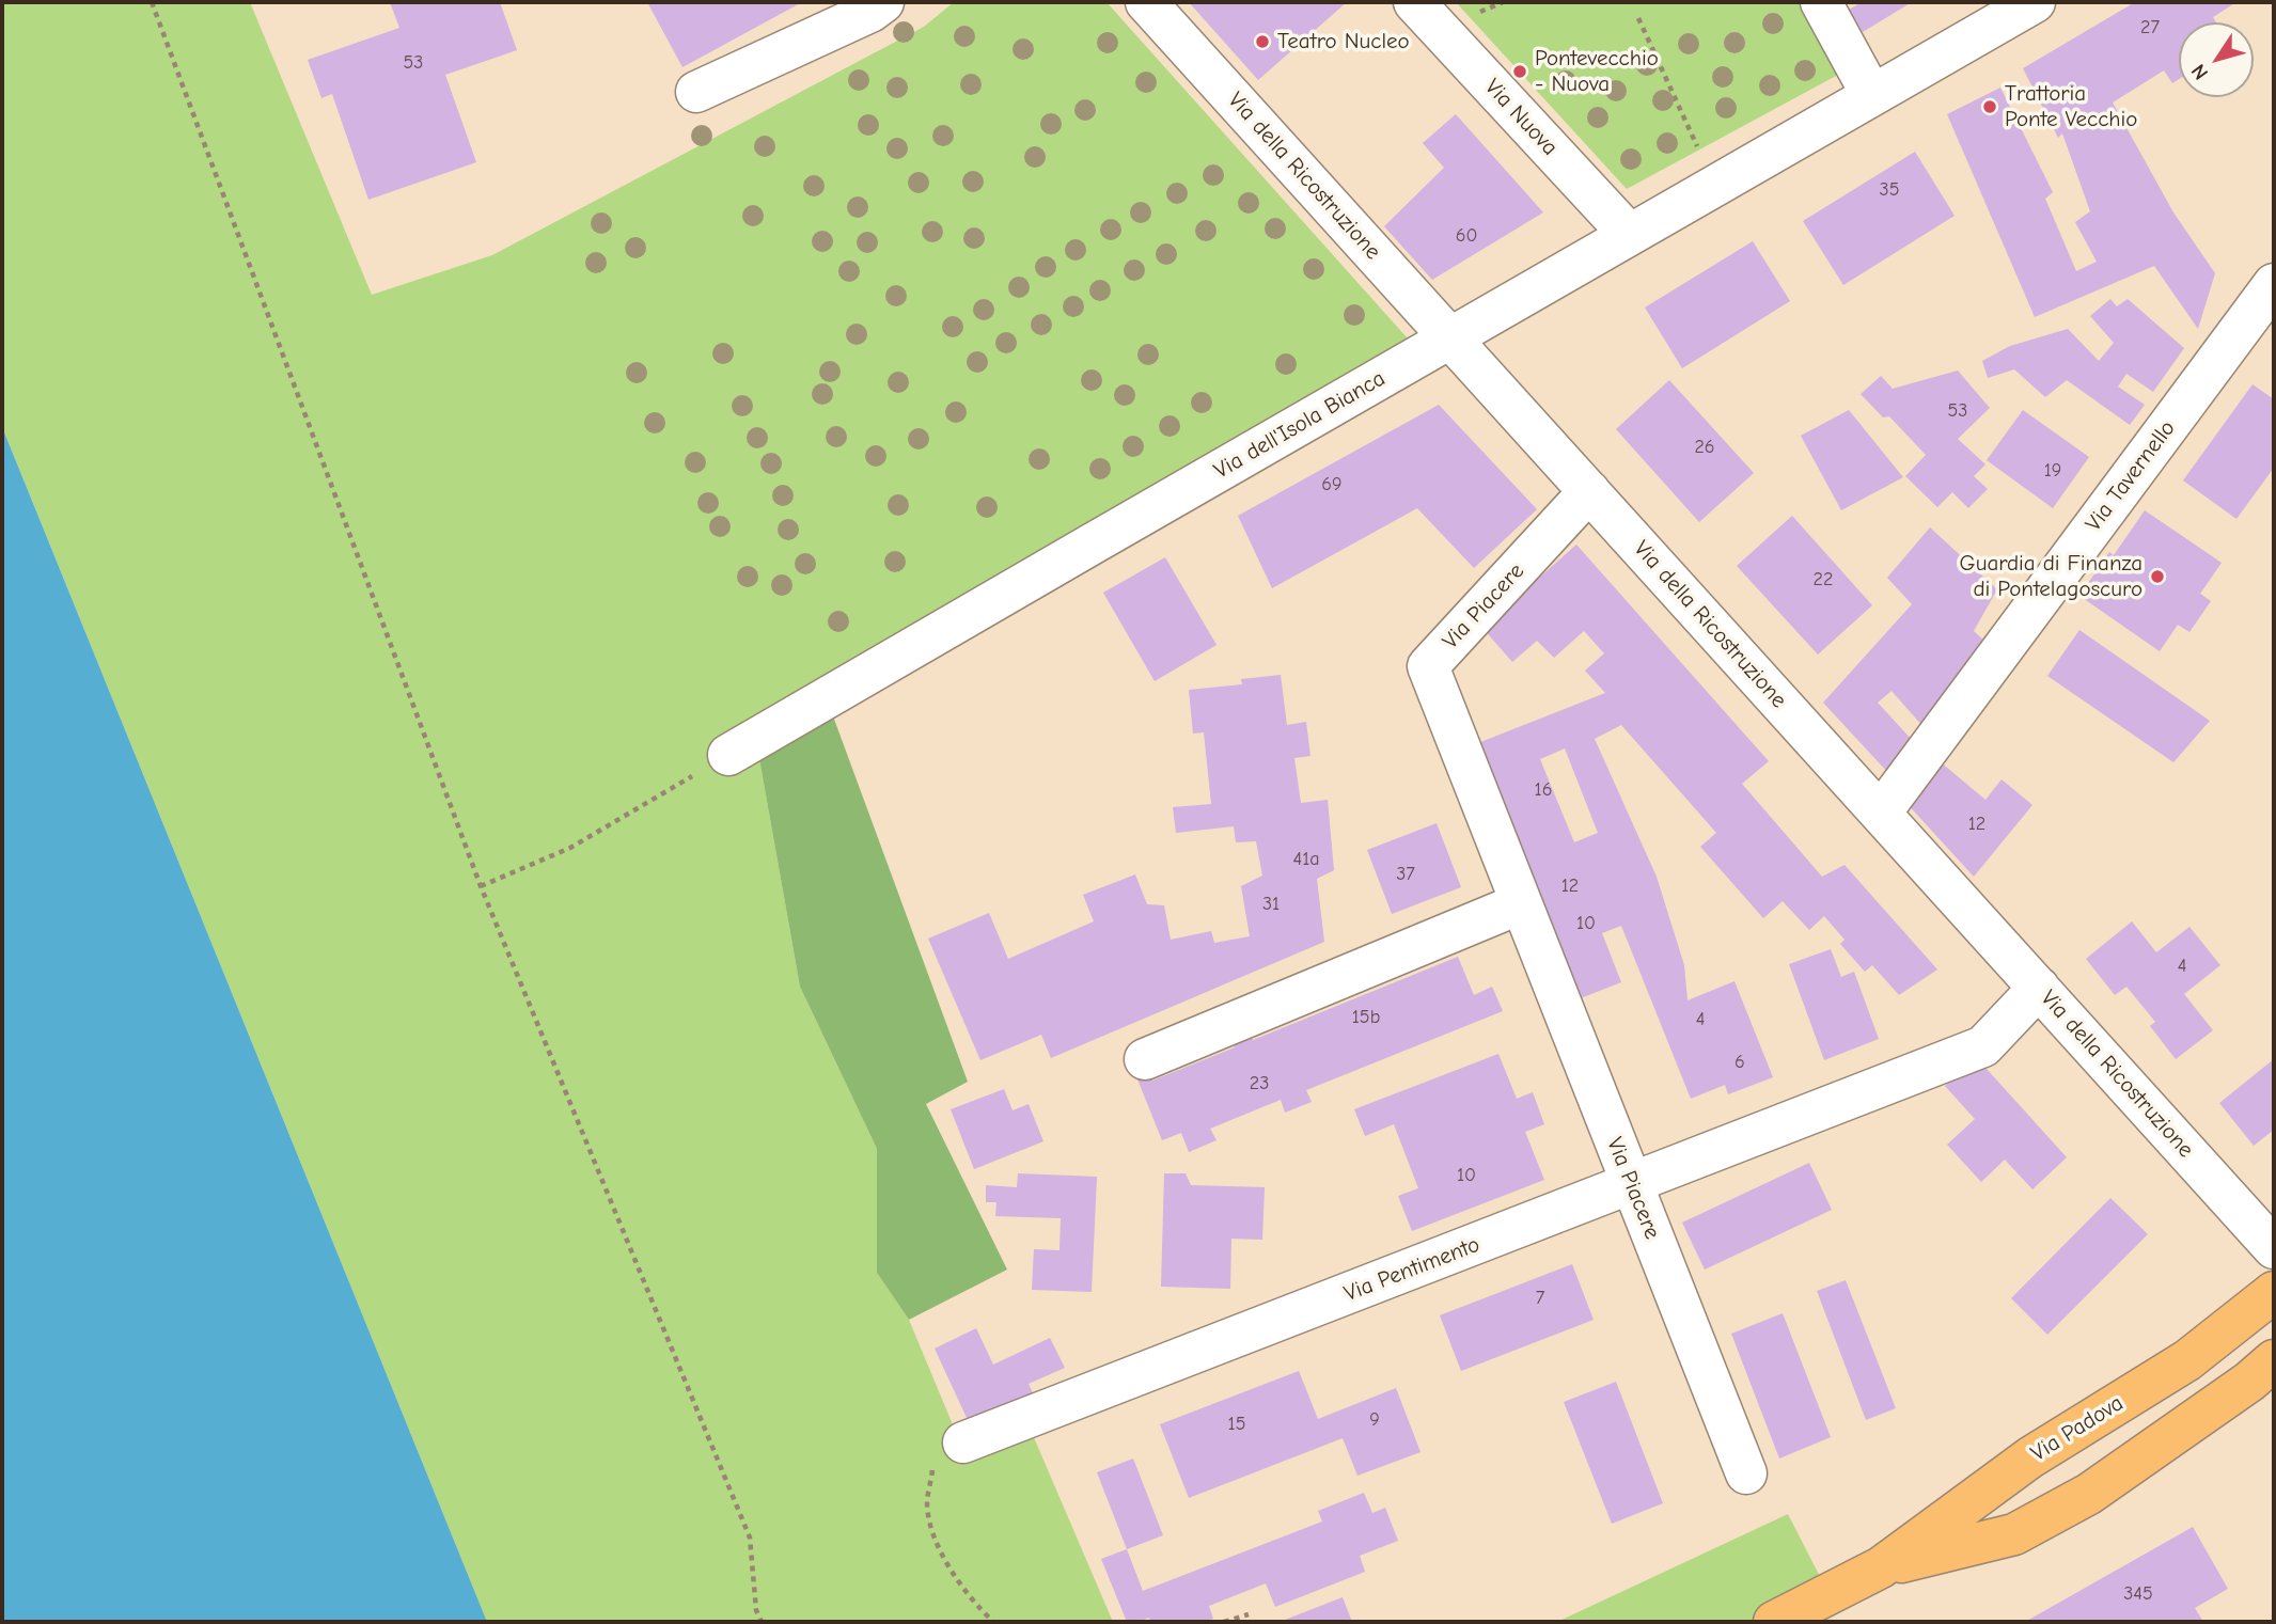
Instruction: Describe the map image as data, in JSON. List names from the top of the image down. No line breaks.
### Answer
{"streets":{"main road":["Via Padova"],"street":["Via Nuova","Via della Ricostruzione","Via dell'Isola Bianca","Via Tavernello","Via Piacere","Via Pentimento"]},"crossings":[["Via Nuova","Via dell'Isola Bianca"],["Via della Ricostruzione","Via dell'Isola Bianca"],["Via della Ricostruzione","Via Tavernello"],["Via della Ricostruzione","Via Piacere"],["Via della Ricostruzione","Via Pentimento"],["Via Piacere","Via Pentimento"]],"places":["Teatro Nucleo","Pontevecchio - Nuova","Trattoria Ponte Vecchio","Guardia di Finanza di Pontelagoscuro"],"house_numbers":["27","53","35","60","53","26","19","69","22","16","12","41a","37","12","31","10","4","15b","4","6","23","10","7","9","15","345"],"north":"bottom left"}
